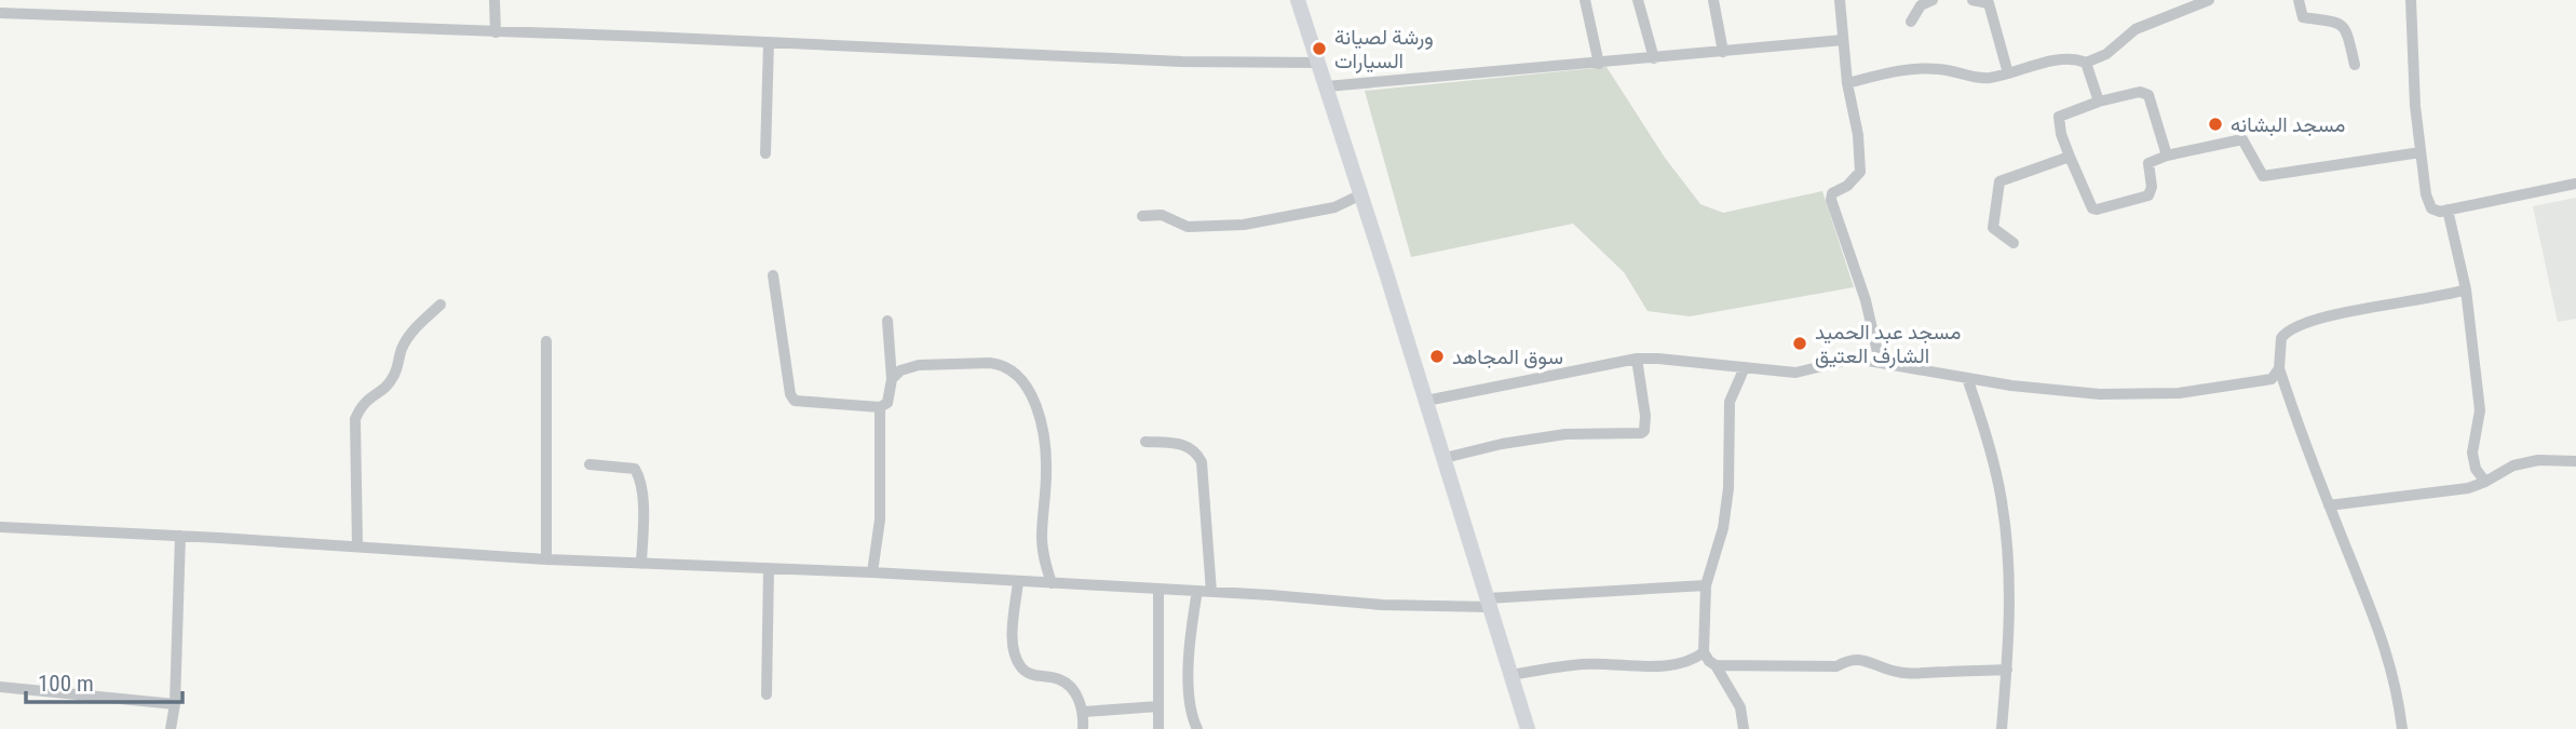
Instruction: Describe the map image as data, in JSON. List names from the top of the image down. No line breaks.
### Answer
{"places":["ورشة لصيانة السيارات","مسجد البشانه","مسجد عبد الحميد الشارف العتيق","سوق المجاهد"],"scale_bar":"100 m"}
